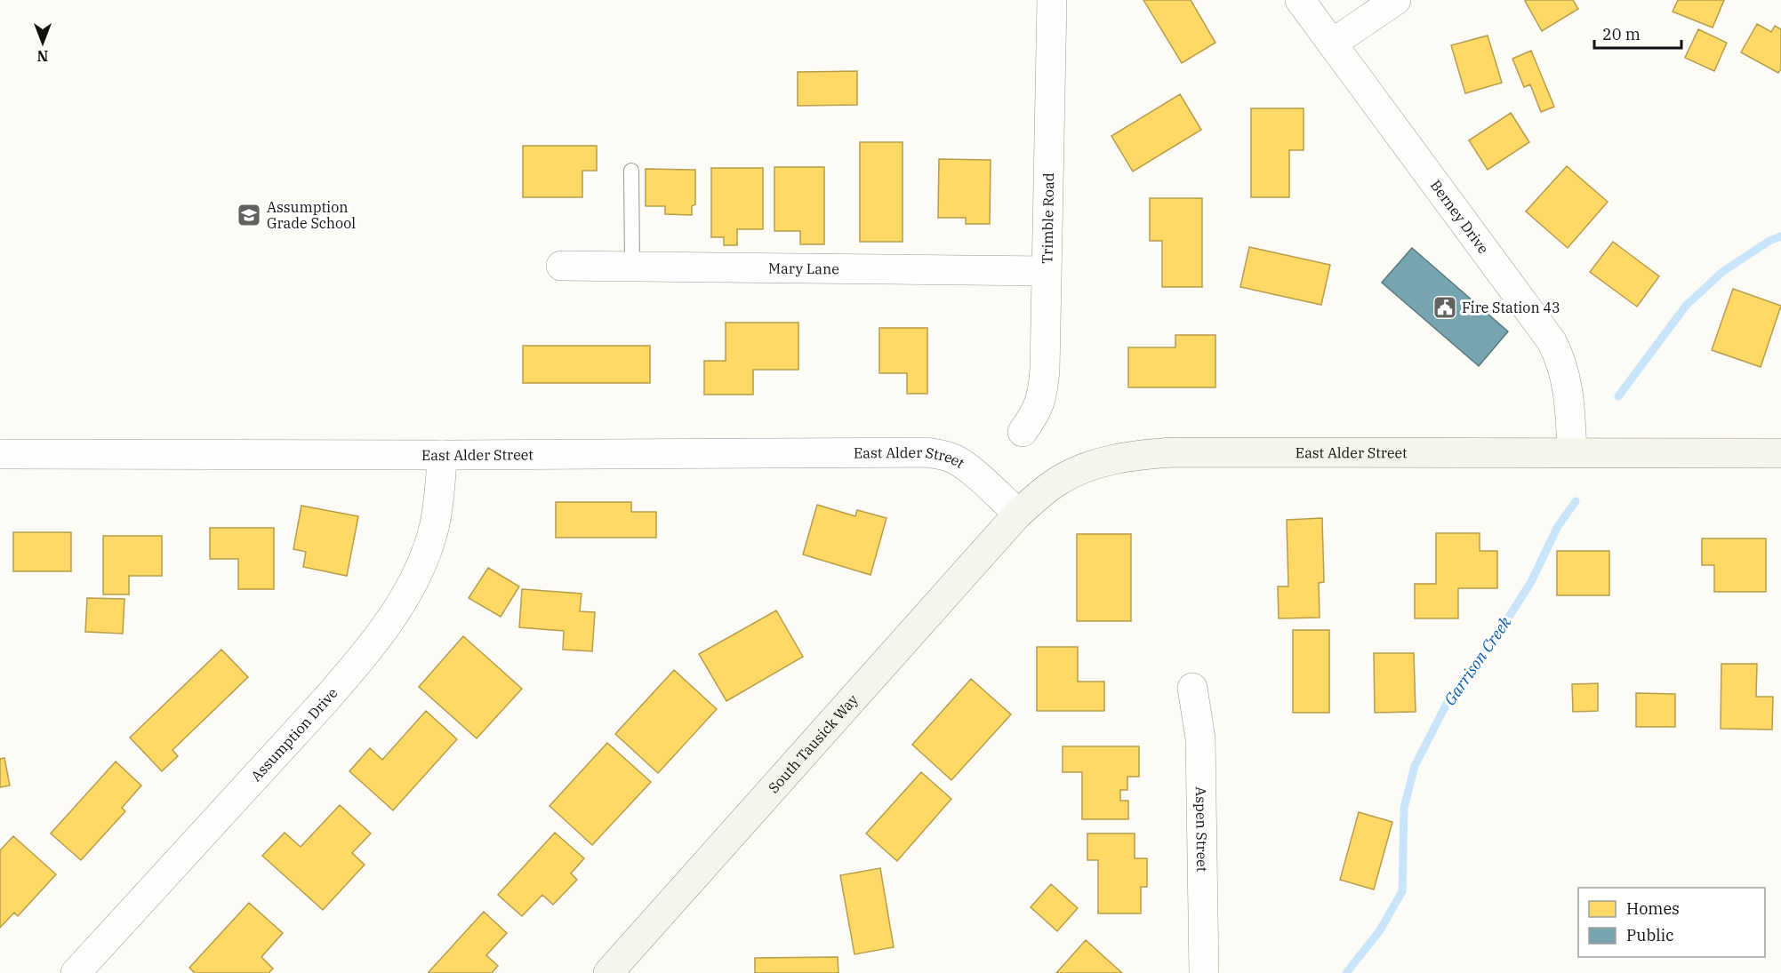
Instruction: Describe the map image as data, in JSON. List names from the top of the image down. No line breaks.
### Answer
{"streets":{"main road":["East Alder Street","South Tausick Way"],"street":["Berney Drive","Trimble Road","Mary Lane","Assumption Drive","Aspen Street"]},"crossings":[["Berney Drive","East Alder Street"],["Trimble Road","Mary Lane"],["East Alder Street","Assumption Drive"],["East Alder Street","South Tausick Way"]],"water":["Garrison Creek"],"places":{"school or university":["Assumption Grade School"],"public building":["Fire Station 43"]},"legend":["Homes","Public"],"scale_bar":"20 m","north":"bottom"}
